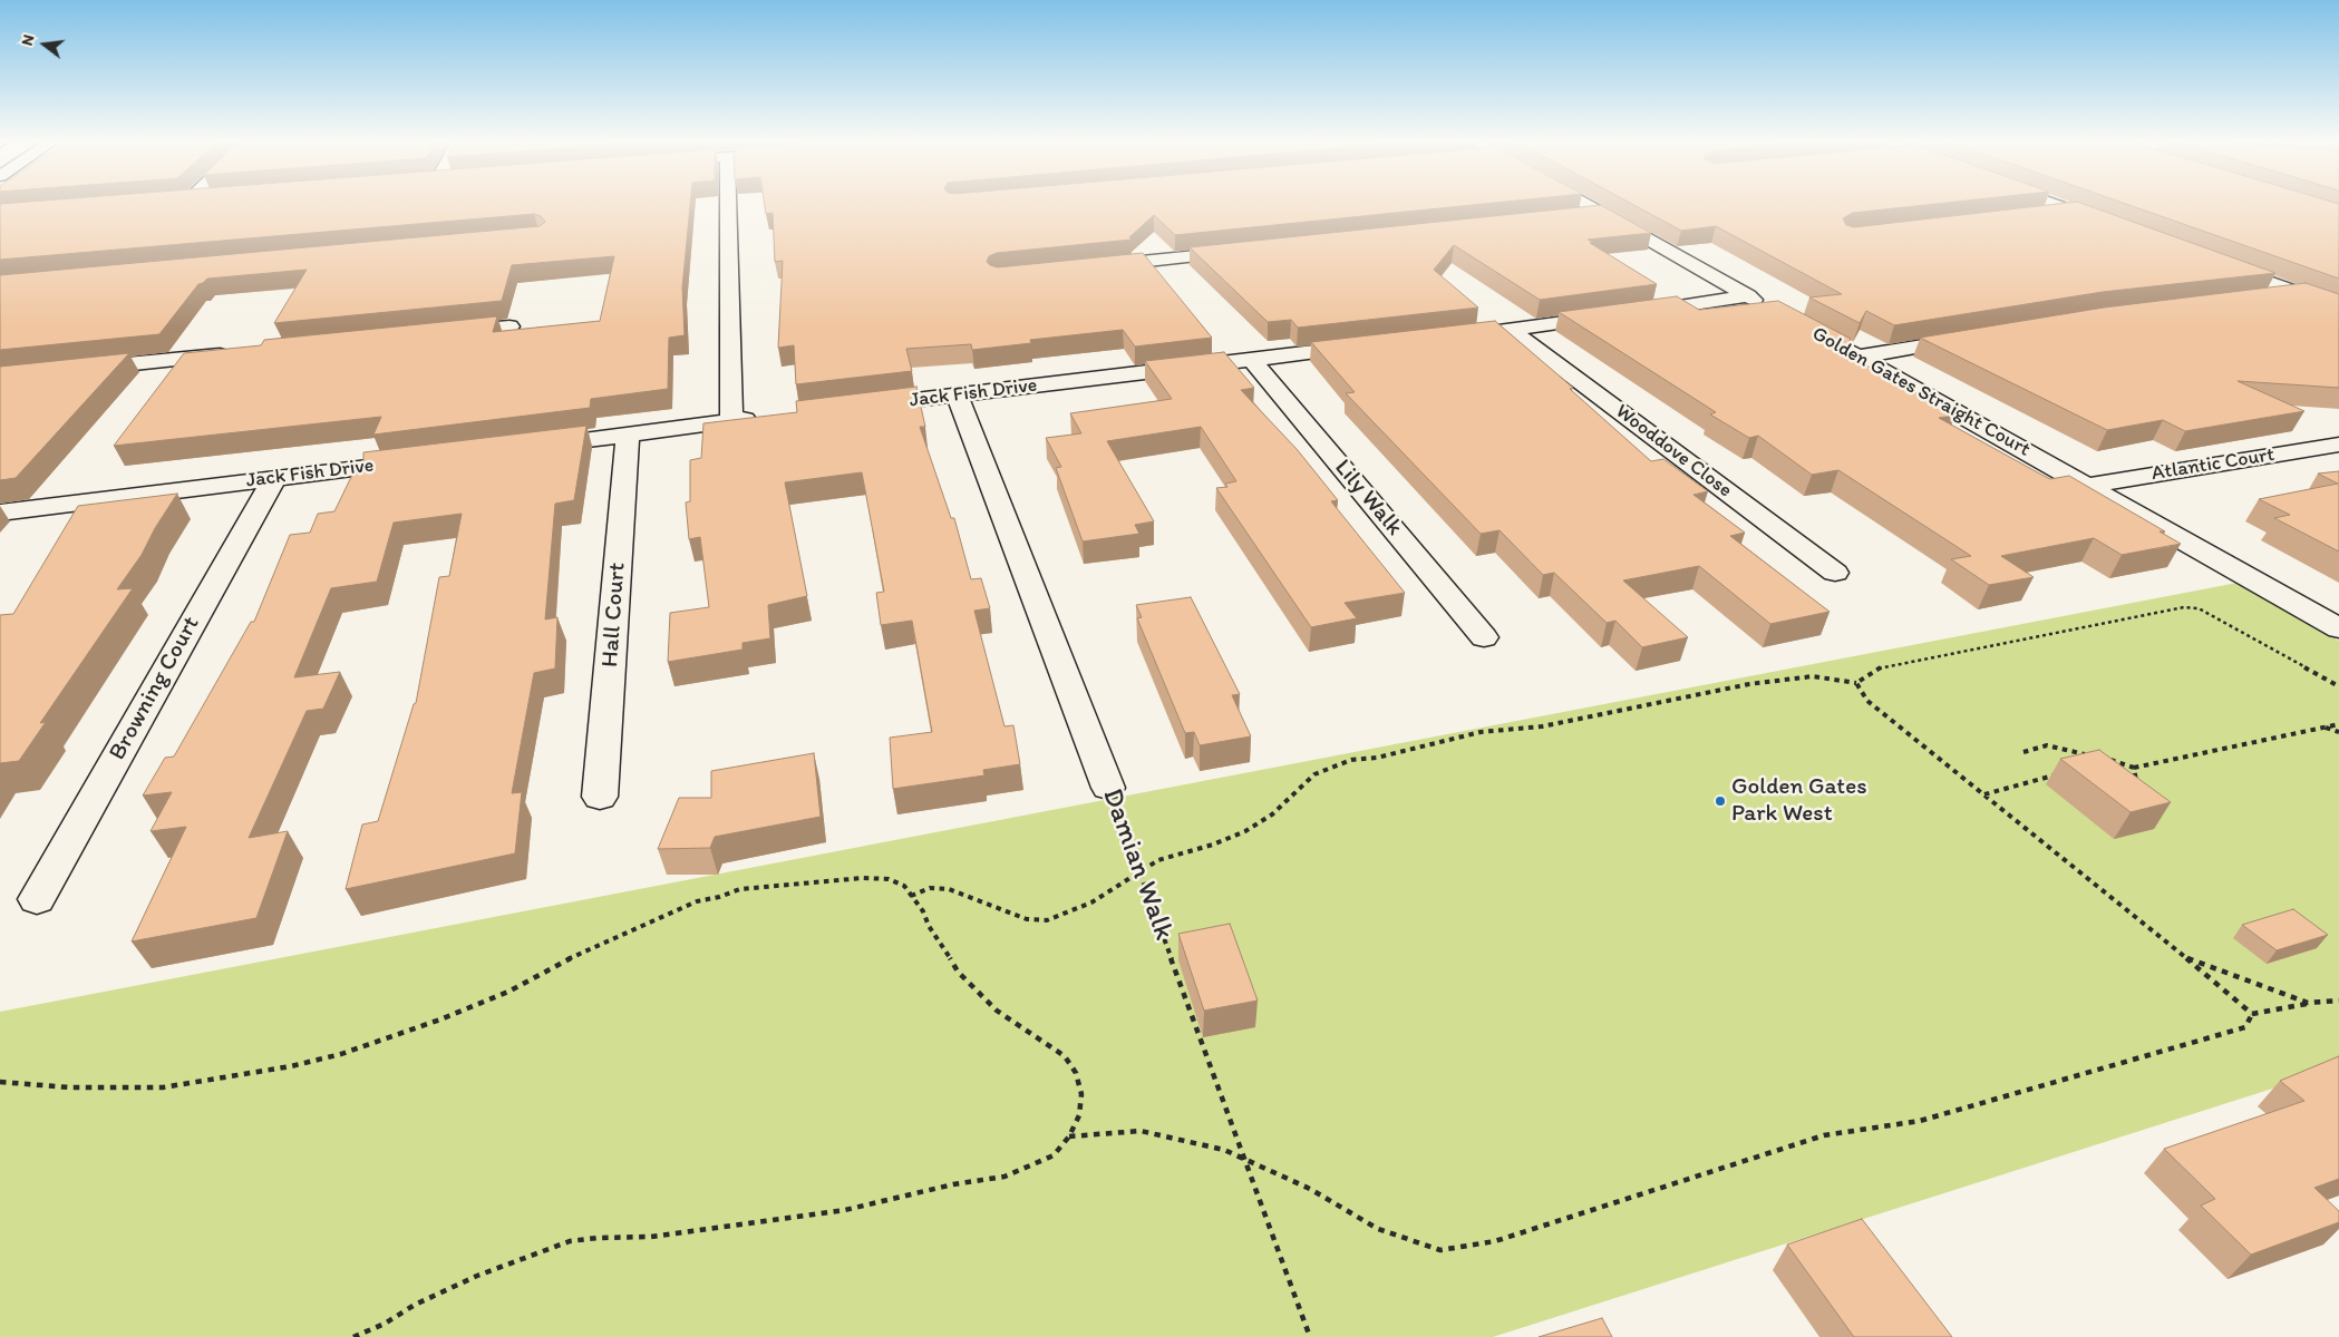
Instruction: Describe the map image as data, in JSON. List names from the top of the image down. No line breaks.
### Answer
{"streets":{"street":["Golden Gates Straight Court","Jack Fish Drive","Wooddove Close","Atlantic Court","Lily Walk","Hall Court","Browning Court","Damian Walk"]},"crossings":[["Golden Gates Straight Court","Atlantic Court"],["Jack Fish Drive","Lily Walk"],["Jack Fish Drive","Browning Court"],["Jack Fish Drive","Damian Walk"]],"places":["Golden Gates Park West"],"north":"left"}
